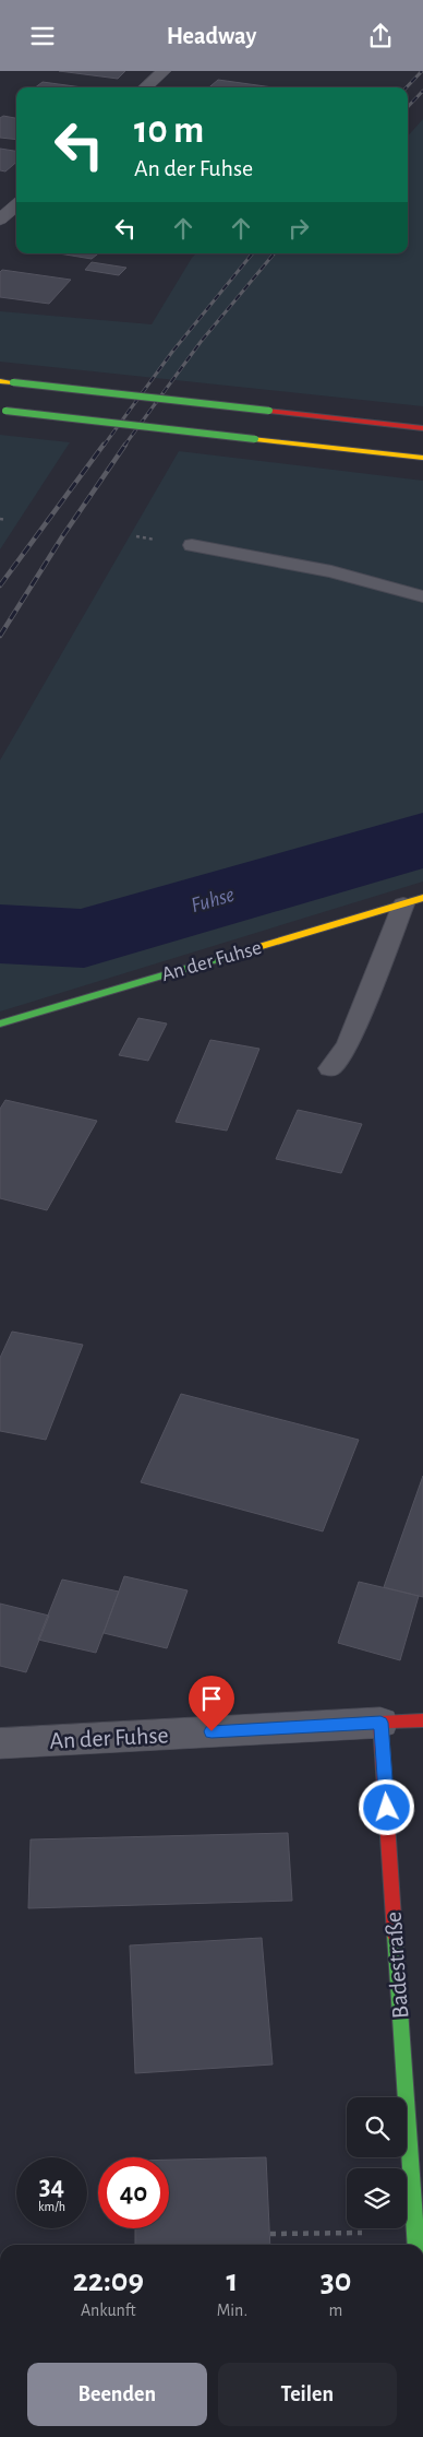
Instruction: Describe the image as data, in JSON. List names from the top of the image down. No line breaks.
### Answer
{"streets":{"main road":["An der Fuhse","Badestraße"]},"crossings":[["An der Fuhse","Badestraße"]],"water":["Fuhse"],"page":{"header":"Headway","turn":["10 m","An der Fuhse"],"speed":"34 km/h","limit":"40","eta":["22:09","Ankunft","1","Min.","30","m"],"buttons":["Beenden","Teilen"]}}
